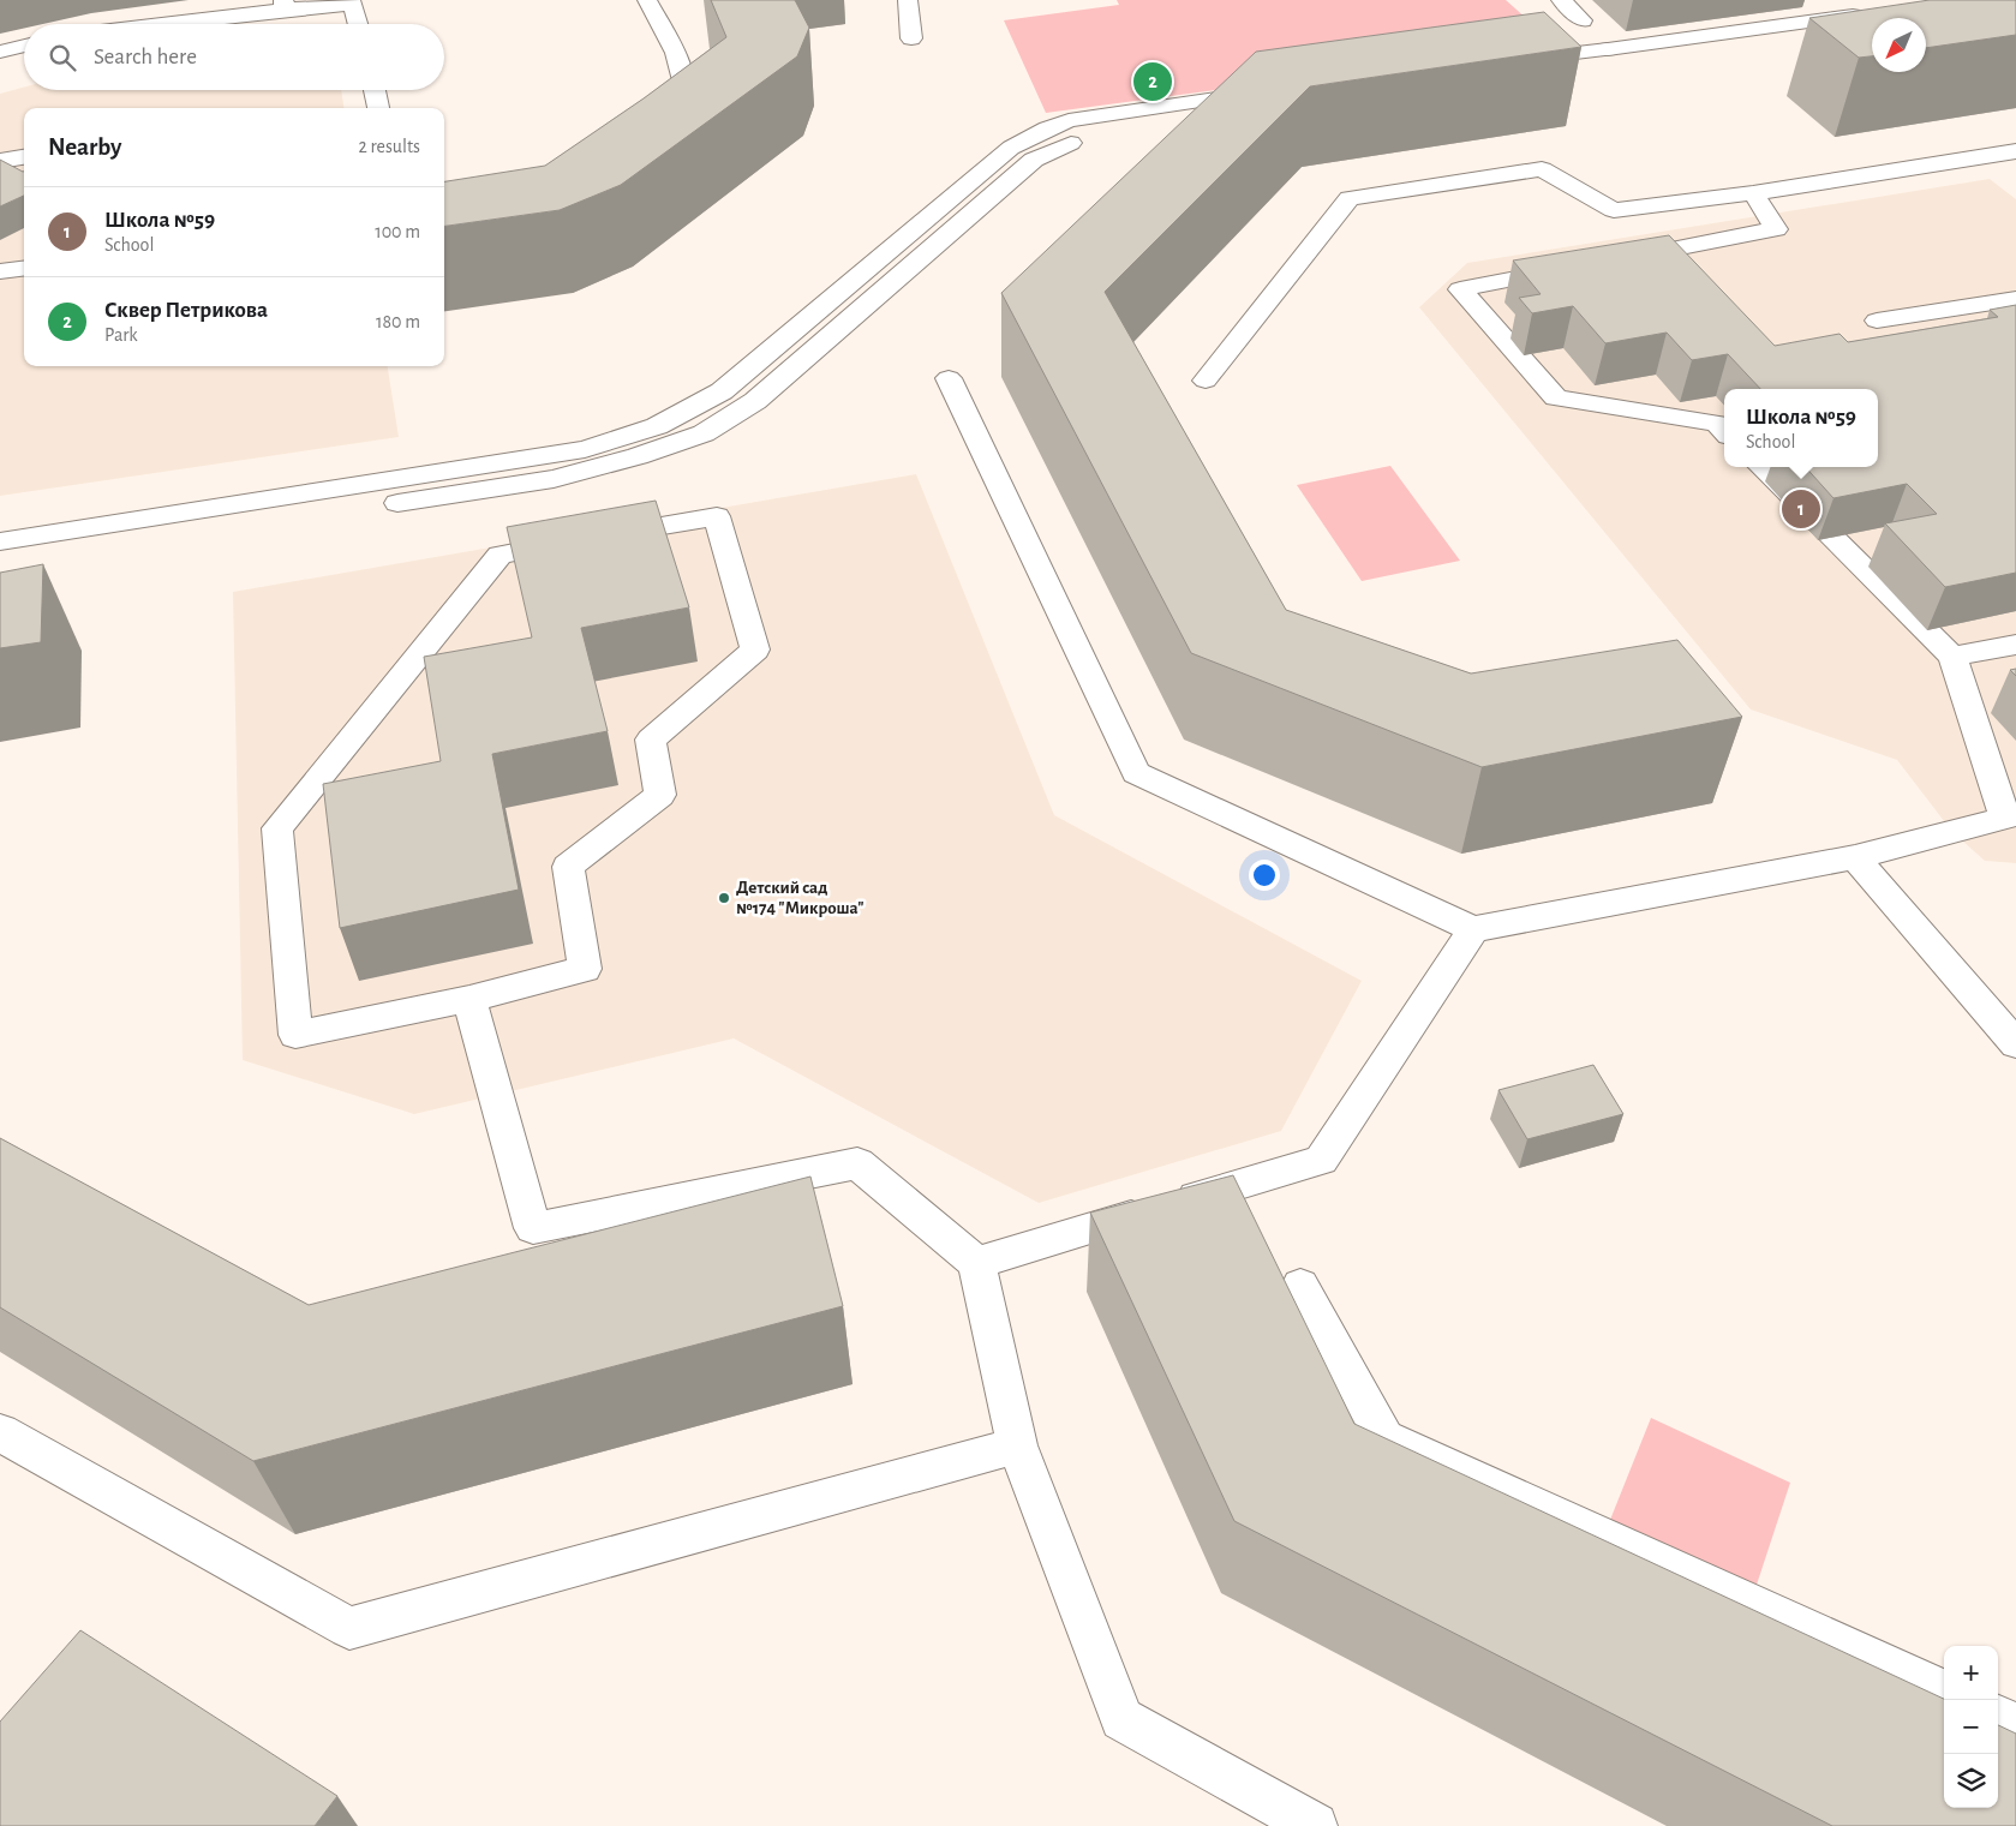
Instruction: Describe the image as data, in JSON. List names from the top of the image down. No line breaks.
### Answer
{"places":["Детский сад №174 \"Микроша\""],"north":"bottom left","page":{"search":"Search here","pins":["2","1"],"heading":["Nearby","2 results"],"list":[{"mark":"1","name":"Школа №59","note":"School","value":"100 m"},{"mark":"2","name":"Сквер Петрикова","note":"Park","value":"180 m"}],"popup":["Школа №59","School"],"map_buttons":["+","−"]}}
